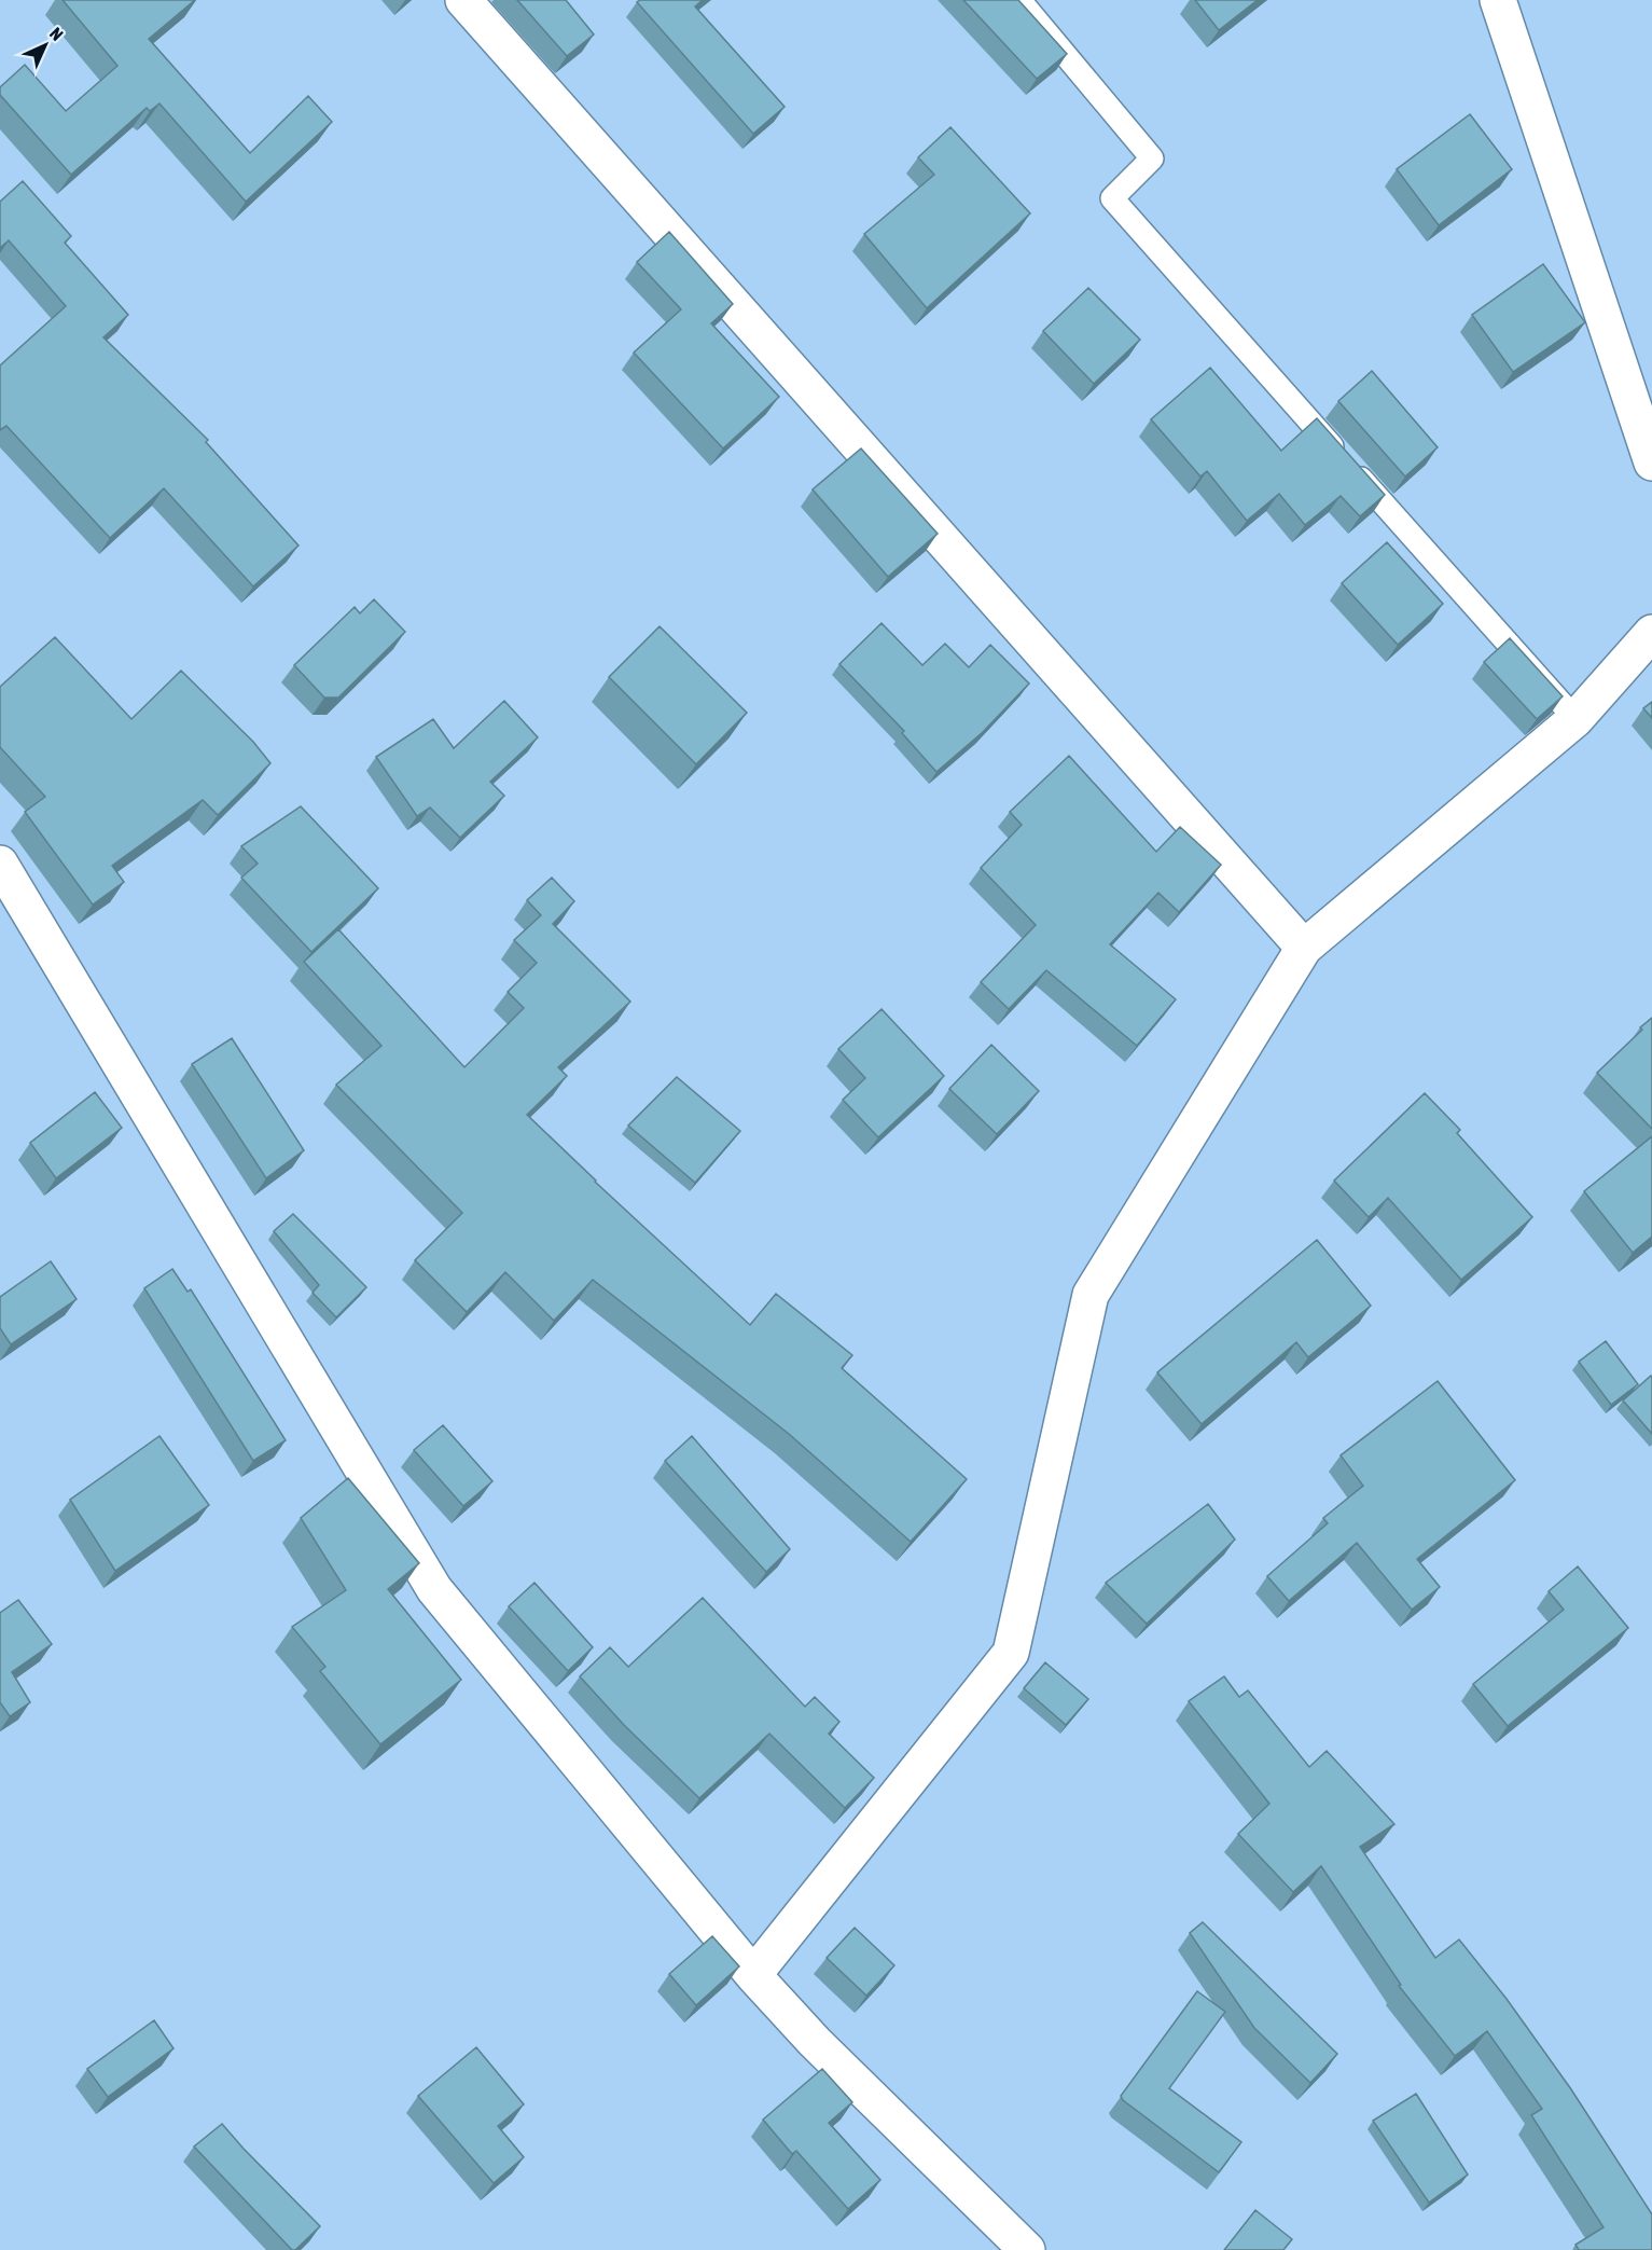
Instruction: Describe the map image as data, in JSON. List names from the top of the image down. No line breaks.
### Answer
{"north":"top right"}
